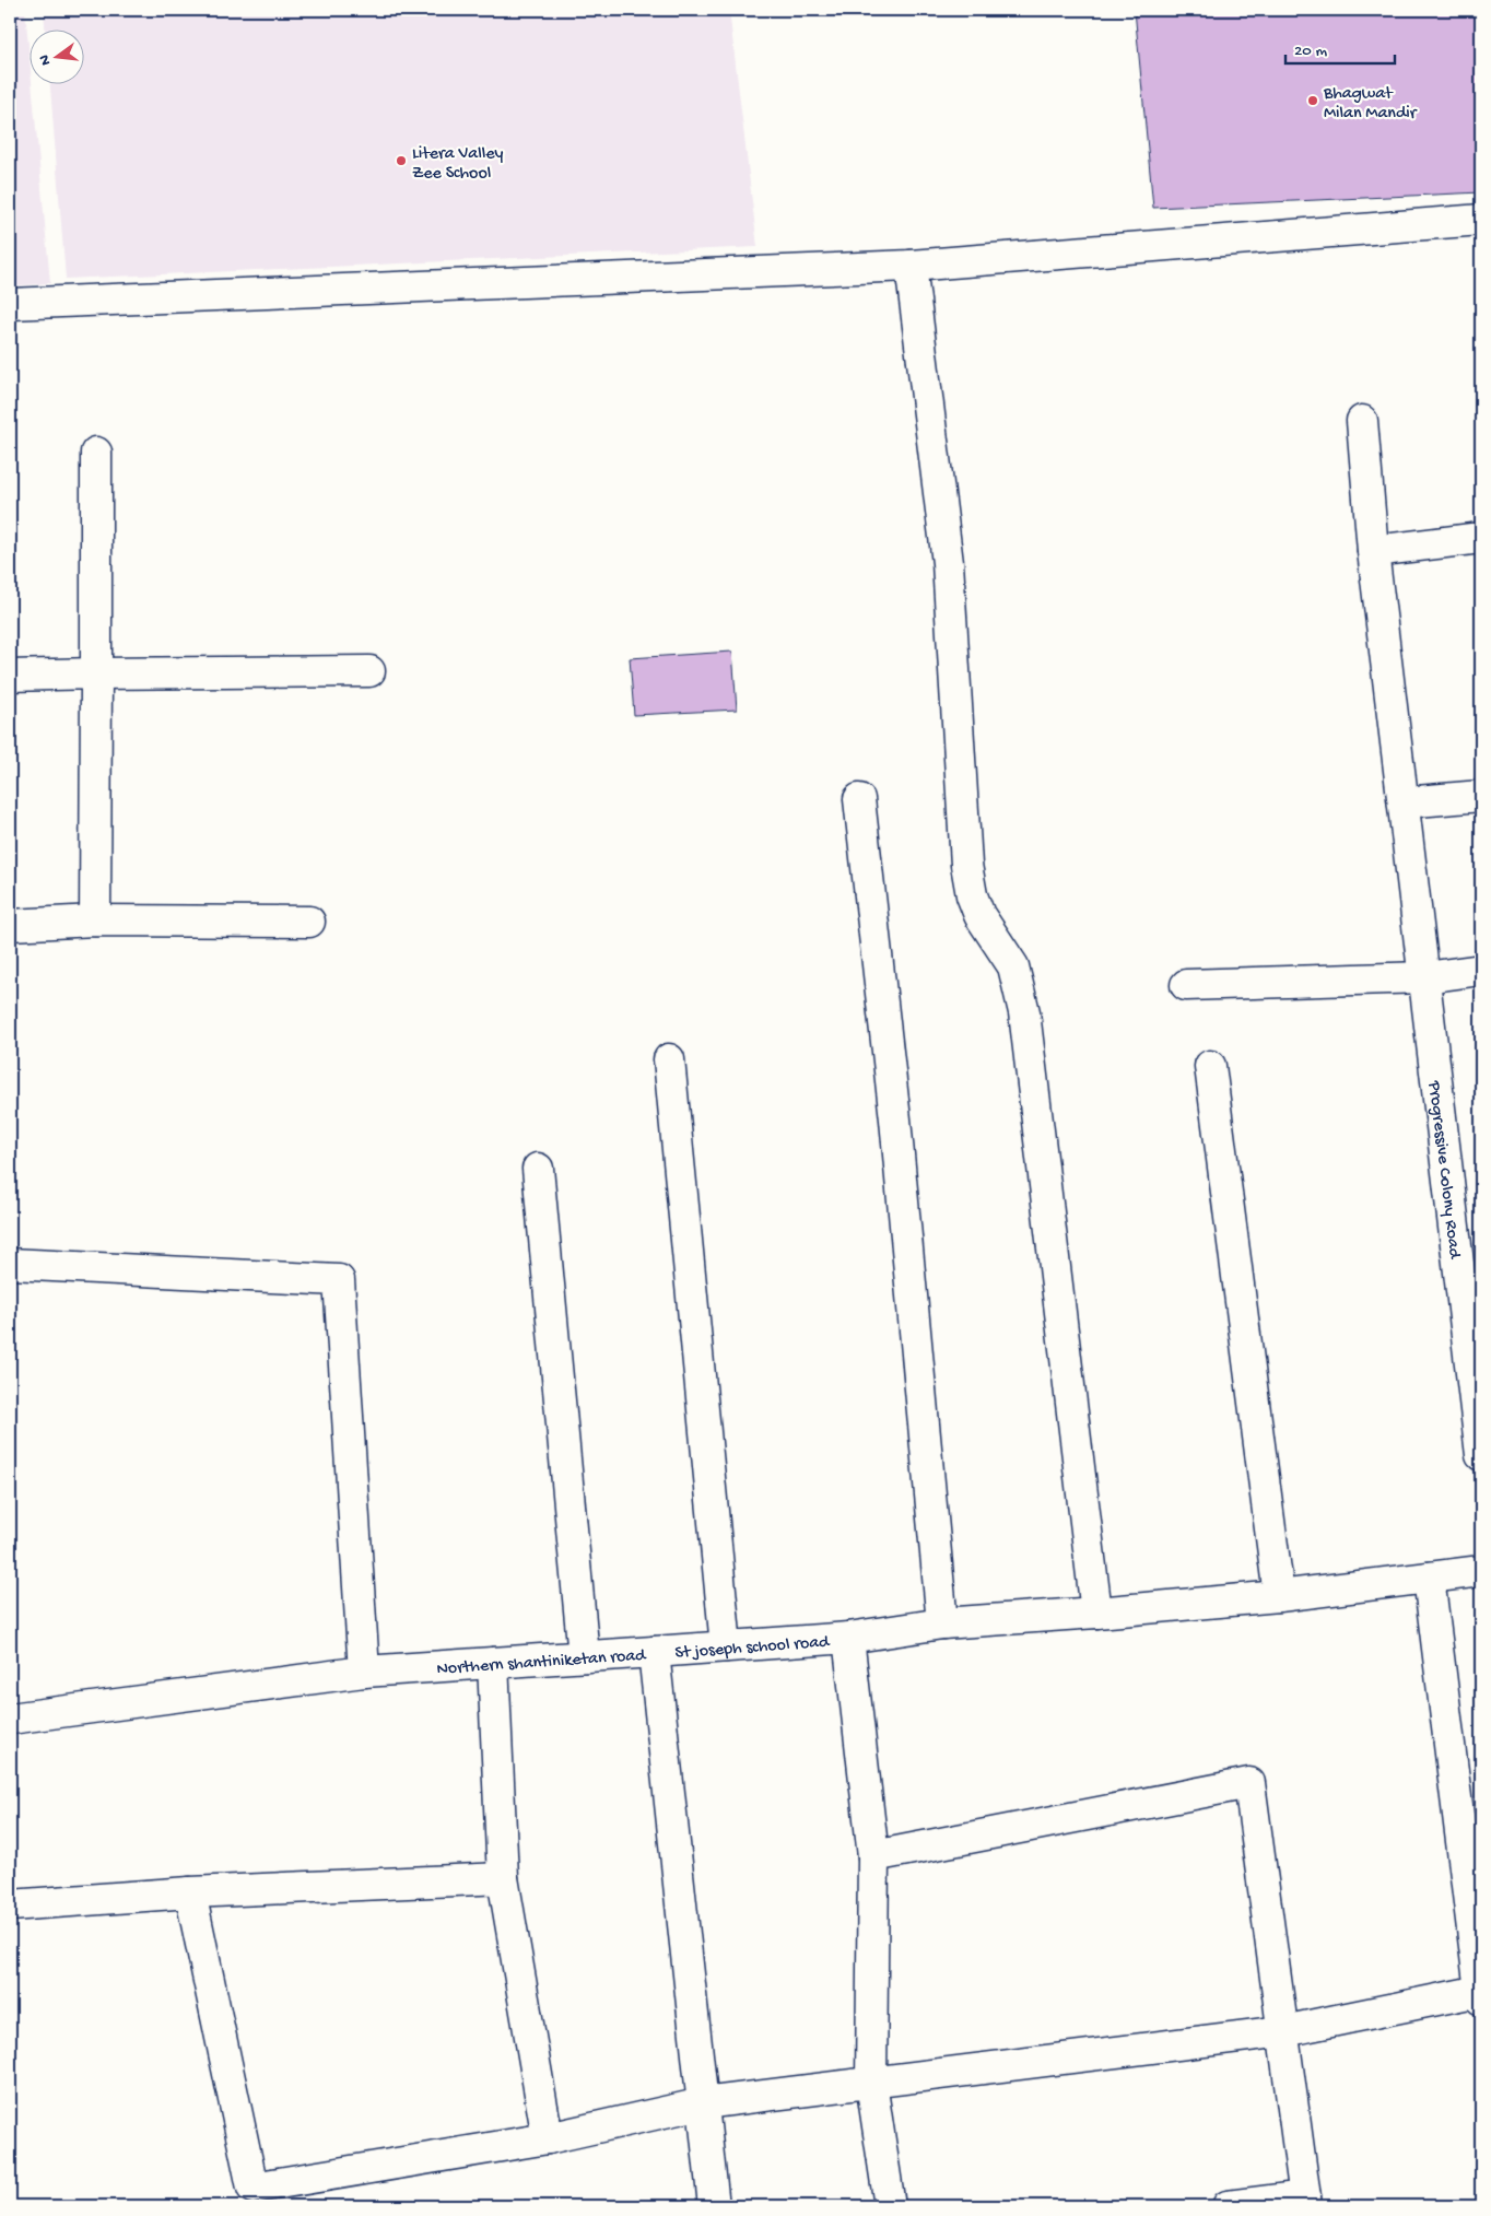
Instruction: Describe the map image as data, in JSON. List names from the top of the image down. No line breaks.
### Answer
{"streets":{"street":["Progressive Colony Road","St joseph school road","Northern shantiniketan road"]},"crossings":[["St joseph school road","Northern shantiniketan road"]],"places":["Bhagwat Milan Mandir","Litera Valley Zee School"],"scale_bar":"20 m","north":"left"}
